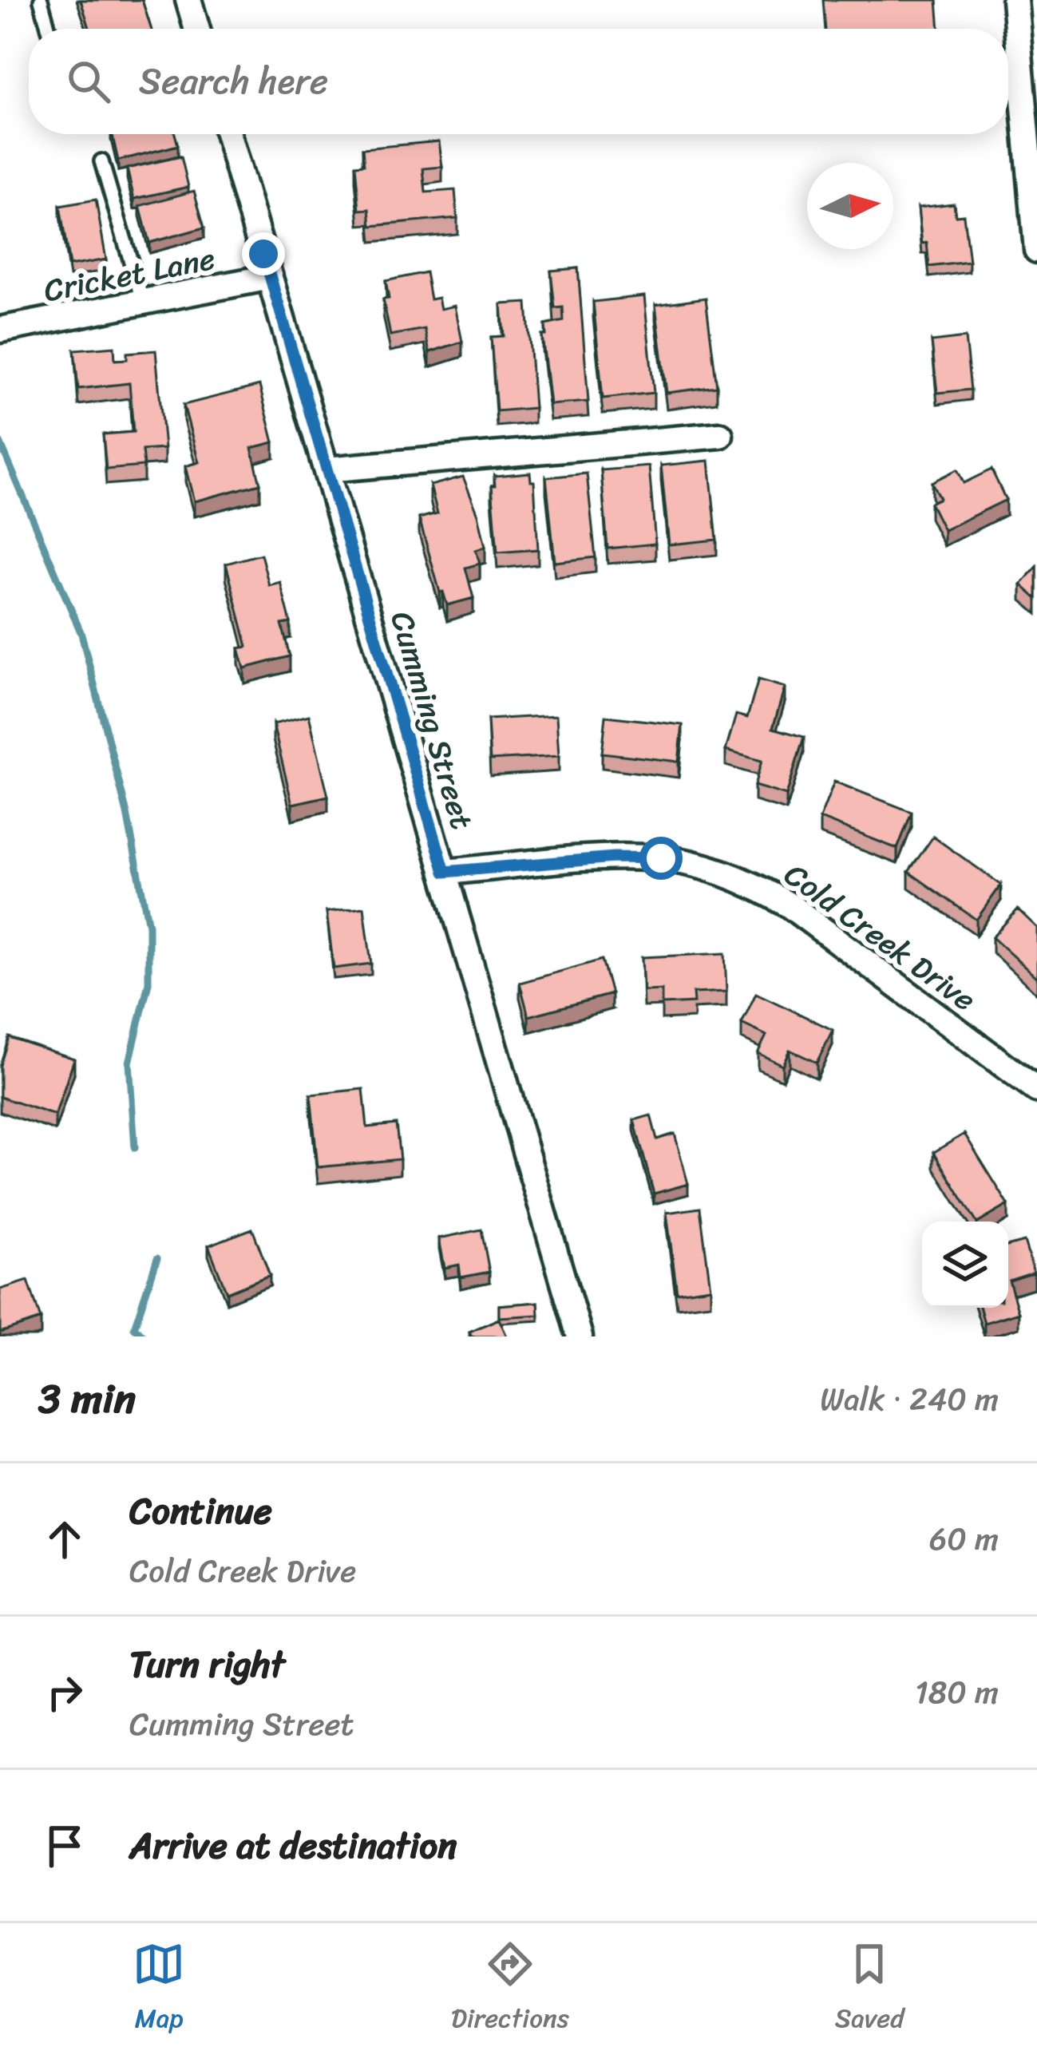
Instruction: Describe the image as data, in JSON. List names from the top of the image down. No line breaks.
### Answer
{"streets":{"street":["Cricket Lane","Cumming Street","Cold Creek Drive"]},"crossings":[["Cricket Lane","Cumming Street"],["Cumming Street","Cold Creek Drive"]],"north":"right","page":{"search":"Search here","heading":["3 min","Walk · 240 m"],"list":[["Continue","Cold Creek Drive","60 m"],["Turn right","Cumming Street","180 m"],"Arrive at destination"],"nav":["Map","Directions","Saved"]}}
